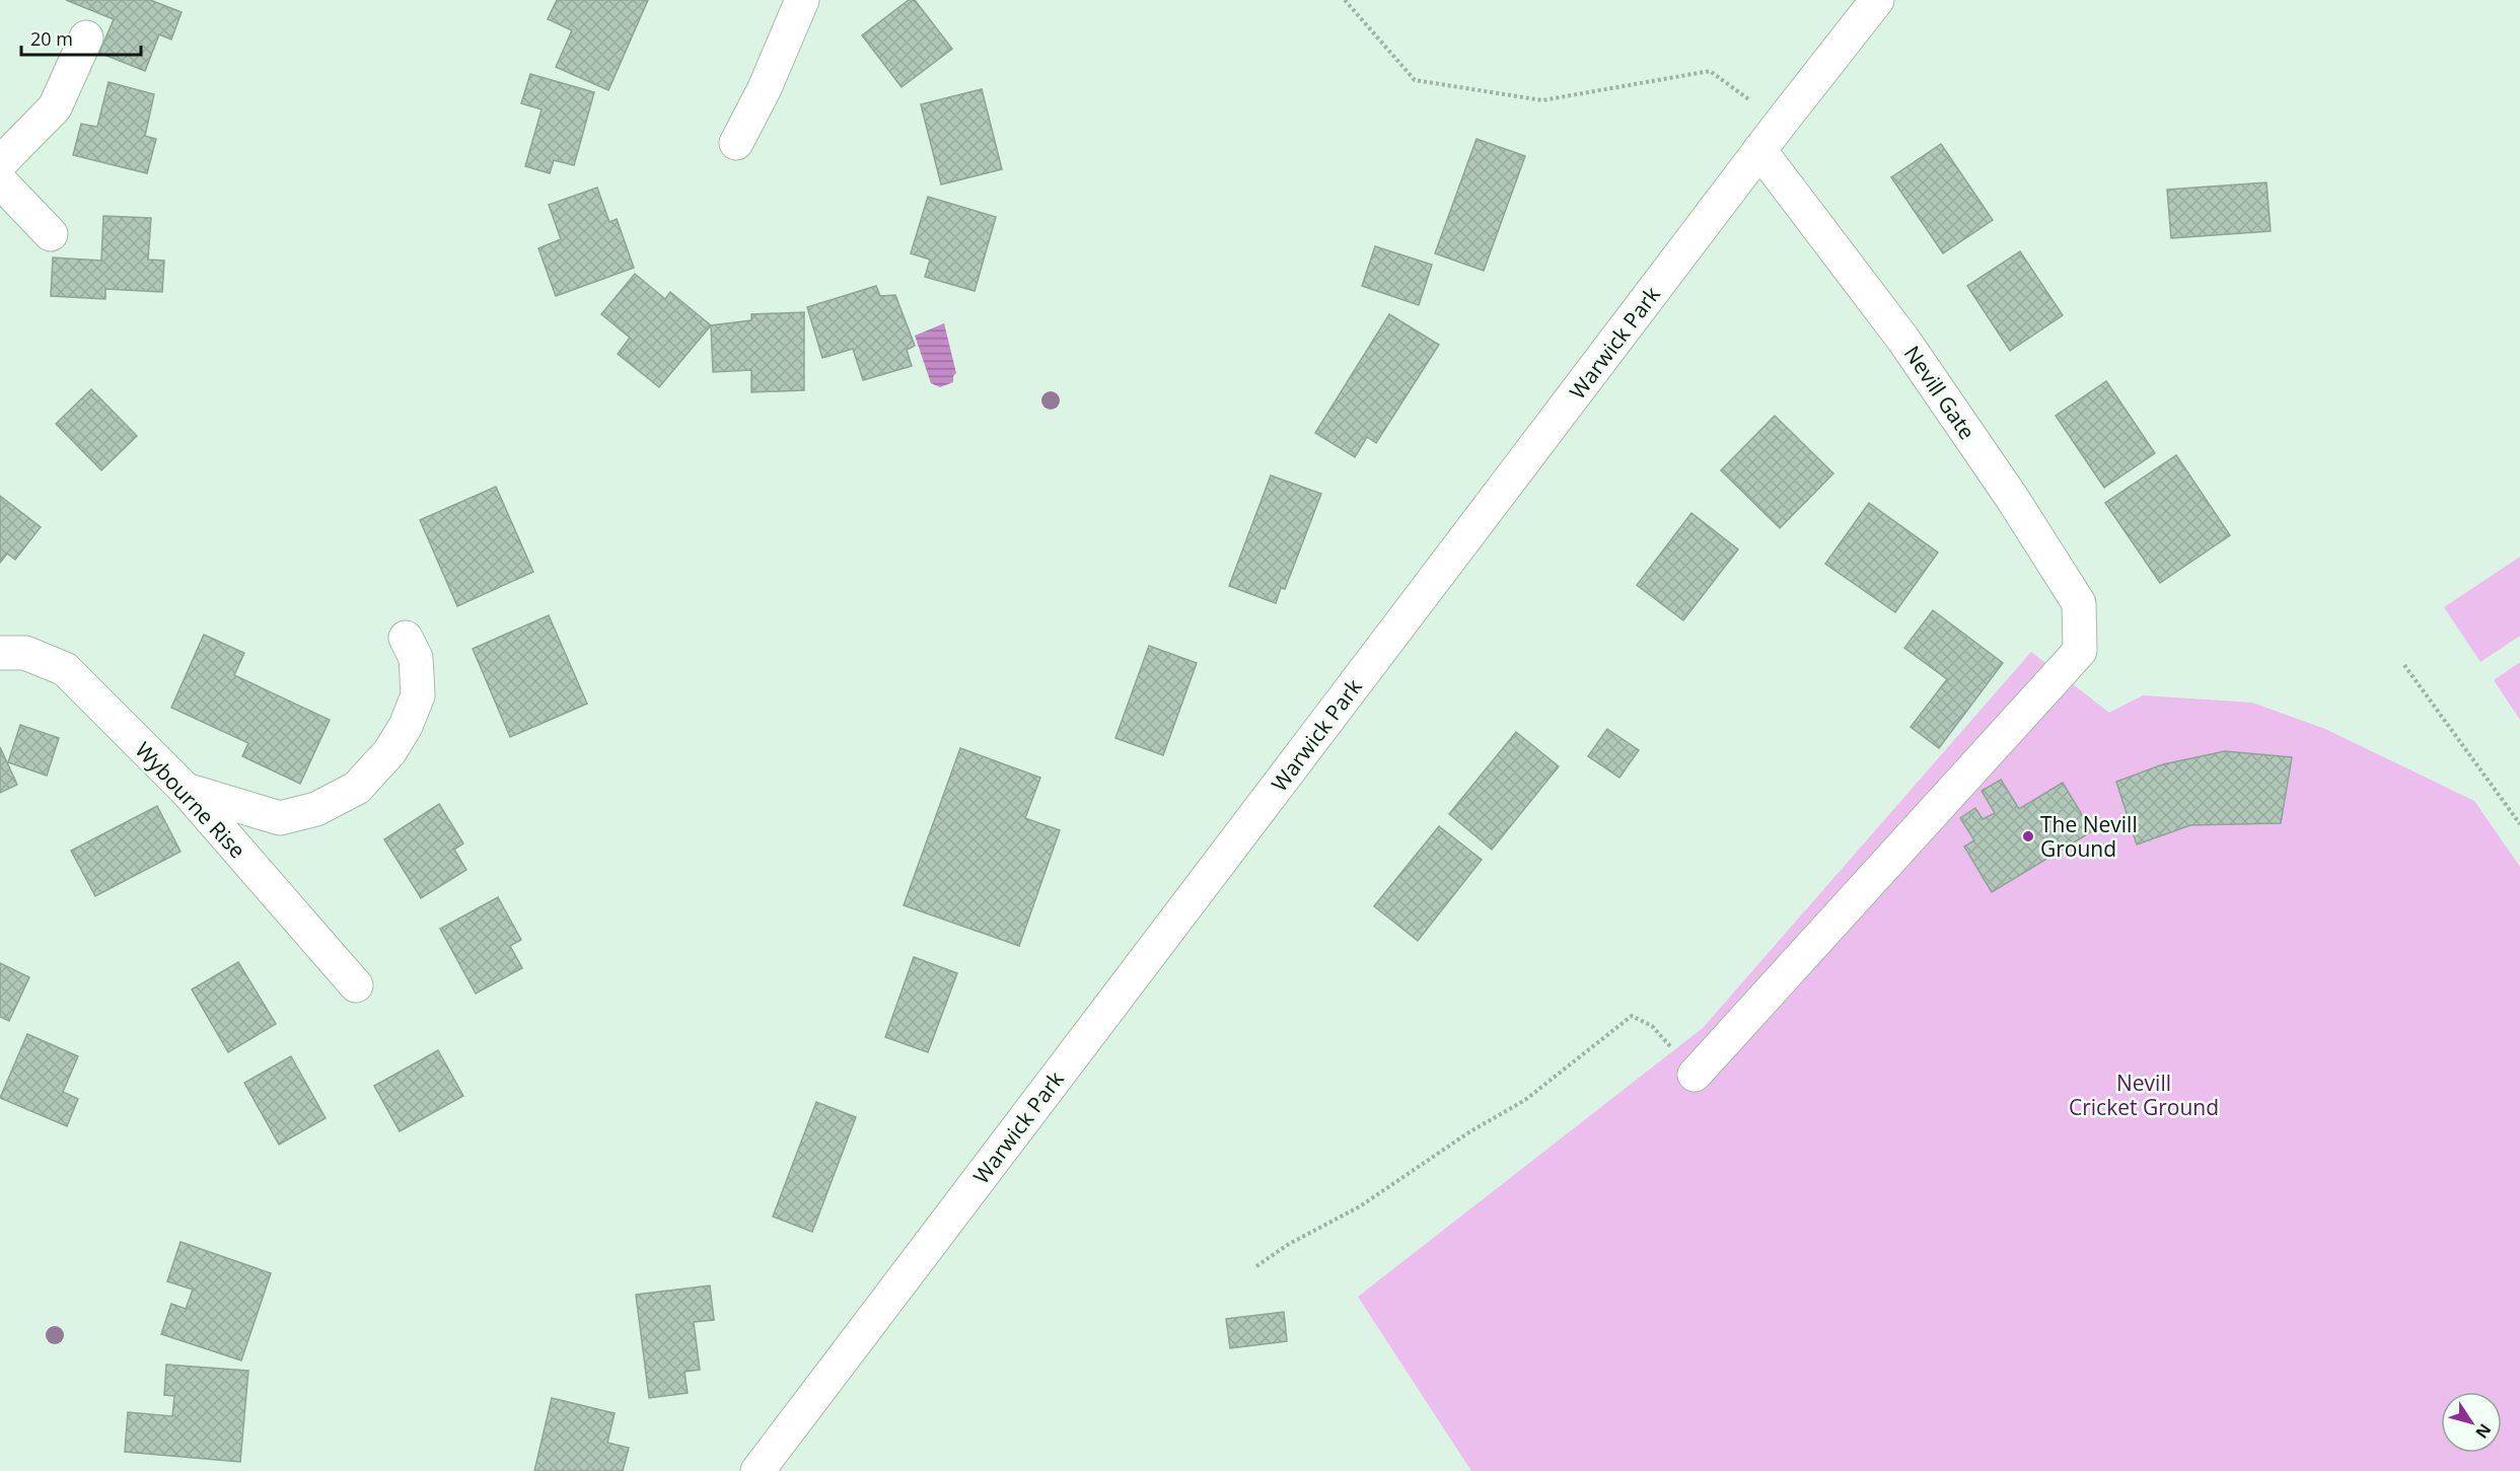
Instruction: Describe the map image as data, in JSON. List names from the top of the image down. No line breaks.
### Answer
{"streets":{"street":["Warwick Park","Nevill Gate","Wybourne Rise"]},"crossings":[["Warwick Park","Nevill Gate"]],"parks":["Nevill Cricket Ground"],"places":["The Nevill Ground"],"scale_bar":"20 m","north":"bottom right"}
